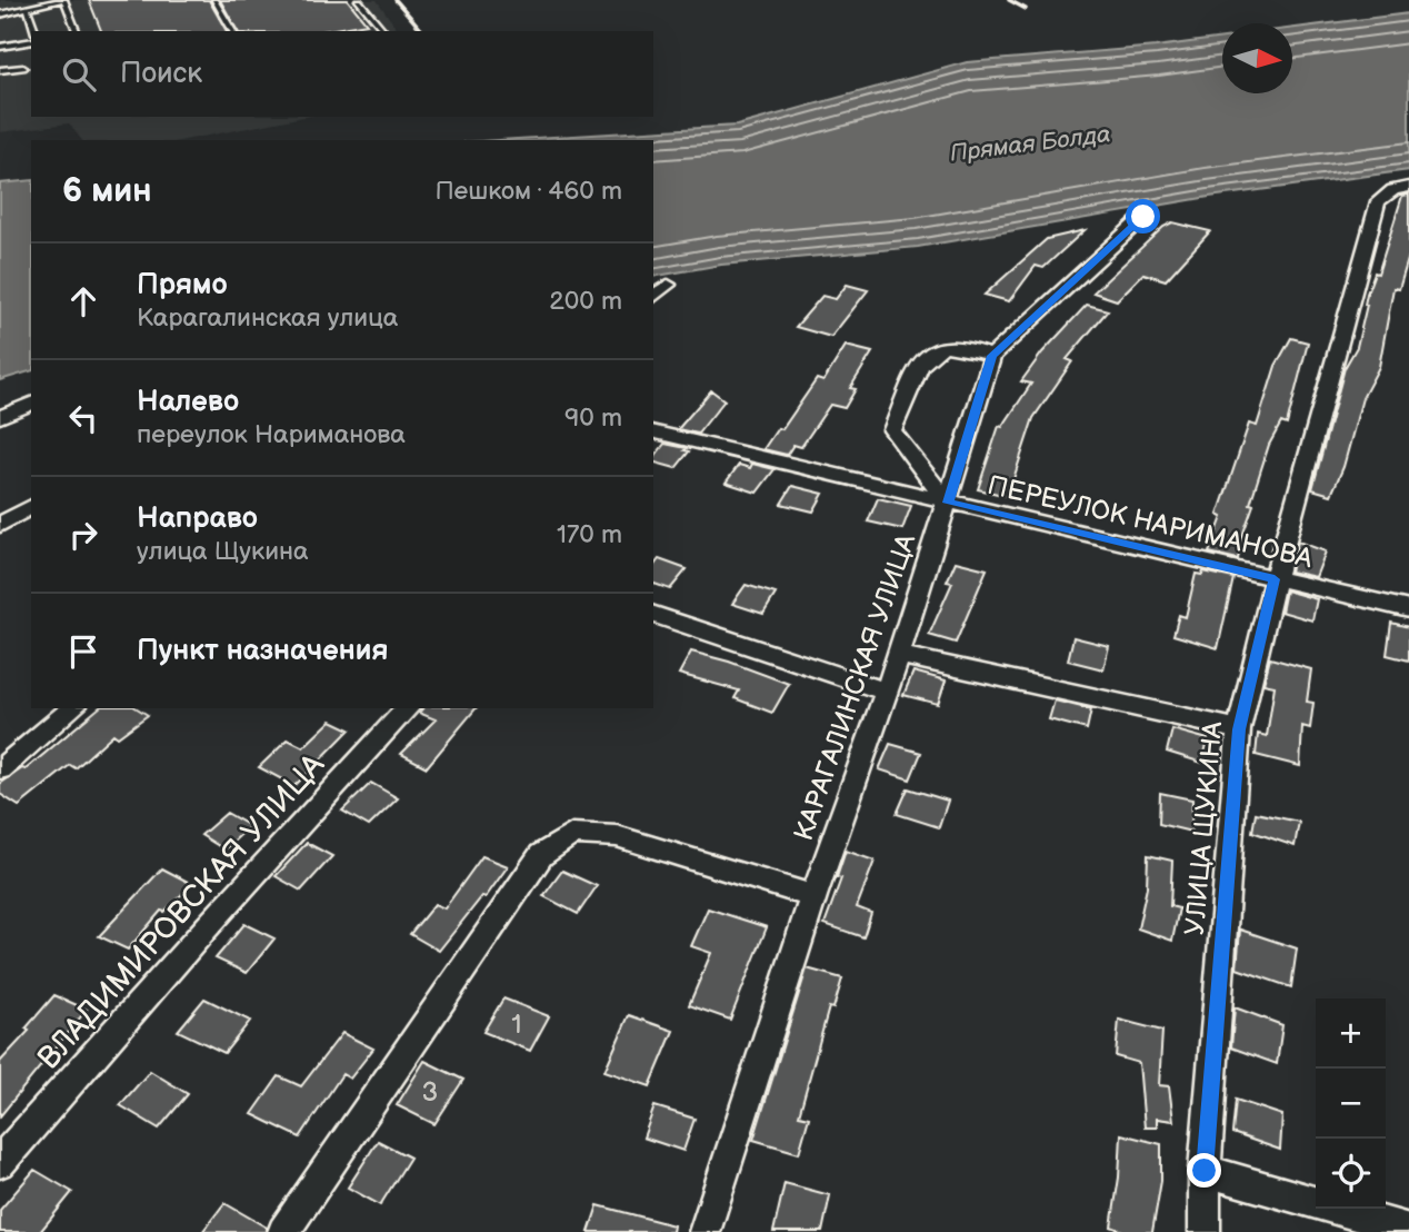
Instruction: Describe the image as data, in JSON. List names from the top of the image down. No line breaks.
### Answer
{"streets":{"street":["ПЕРЕУЛОК НАРИМАНОВА","КАРАГАЛИНСКАЯ УЛИЦА","УЛИЦА ЩУКИНА","ВЛАДИМИРОВСКАЯ УЛИЦА"]},"crossings":[["ПЕРЕУЛОК НАРИМАНОВА","КАРАГАЛИНСКАЯ УЛИЦА"],["ПЕРЕУЛОК НАРИМАНОВА","УЛИЦА ЩУКИНА"]],"water":["Прямая Болда"],"house_numbers":["1","3"],"north":"right","page":{"search":"Поиск","heading":["6 мин","Пешком · 460 m"],"list":[["Прямо","Карагалинская улица","200 m"],["Налево","переулок Нариманова","90 m"],["Направо","улица Щукина","170 m"],"Пункт назначения"],"map_buttons":["+","−"]}}
